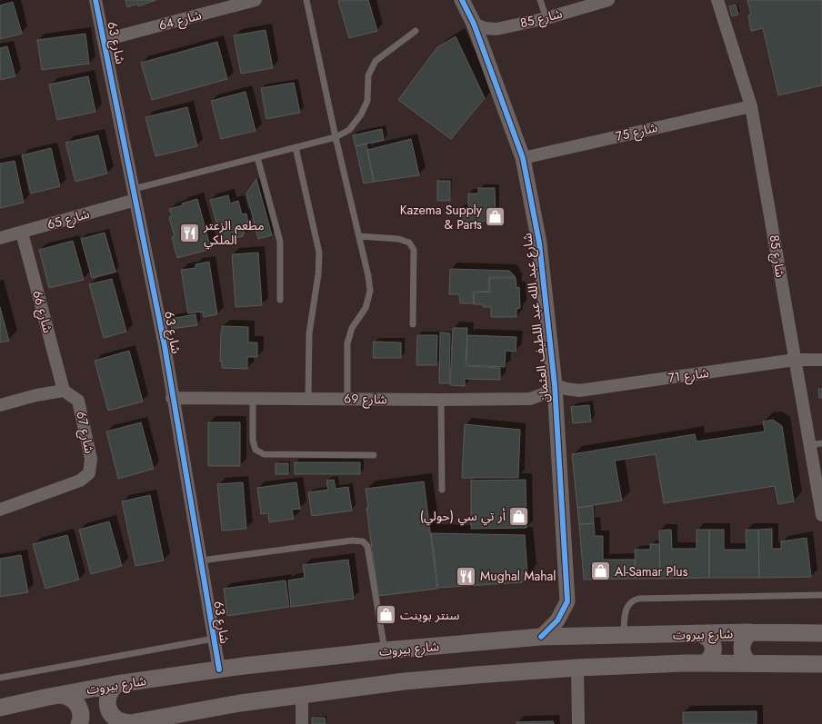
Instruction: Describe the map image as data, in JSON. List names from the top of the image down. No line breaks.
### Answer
{"streets":{"main road":["شارع بيروت"],"street":["شارع 85","شارع 64","شارع 63","شارع 75","شارع 65","شارع 66","شارع عبد الله عبد اللطيف العثمان","شارع 71","شارع 69","شارع 67"]},"crossings":[["شارع 85","شارع 75"],["شارع 85","شارع عبد الله عبد اللطيف العثمان"],["شارع 85","شارع 71"],["شارع 64","شارع 63"],["شارع 63","شارع 65"],["شارع 63","شارع 69"],["شارع 63","شارع بيروت"],["شارع 75","شارع عبد الله عبد اللطيف العثمان"],["شارع 65","شارع 66"],["شارع 66","شارع 67"],["شارع عبد الله عبد اللطيف العثمان","شارع 71"],["شارع عبد الله عبد اللطيف العثمان","شارع 69"],["شارع عبد الله عبد اللطيف العثمان","شارع بيروت"],["شارع 71","شارع 69"]],"places":{"shop":["Kazema Supply & Parts","أر تي سي (حولي)","Al-Samar Plus","سنتر بوينت"],"restaurant":["مطعم الزعتر الملكي","Mughal Mahal"]}}
